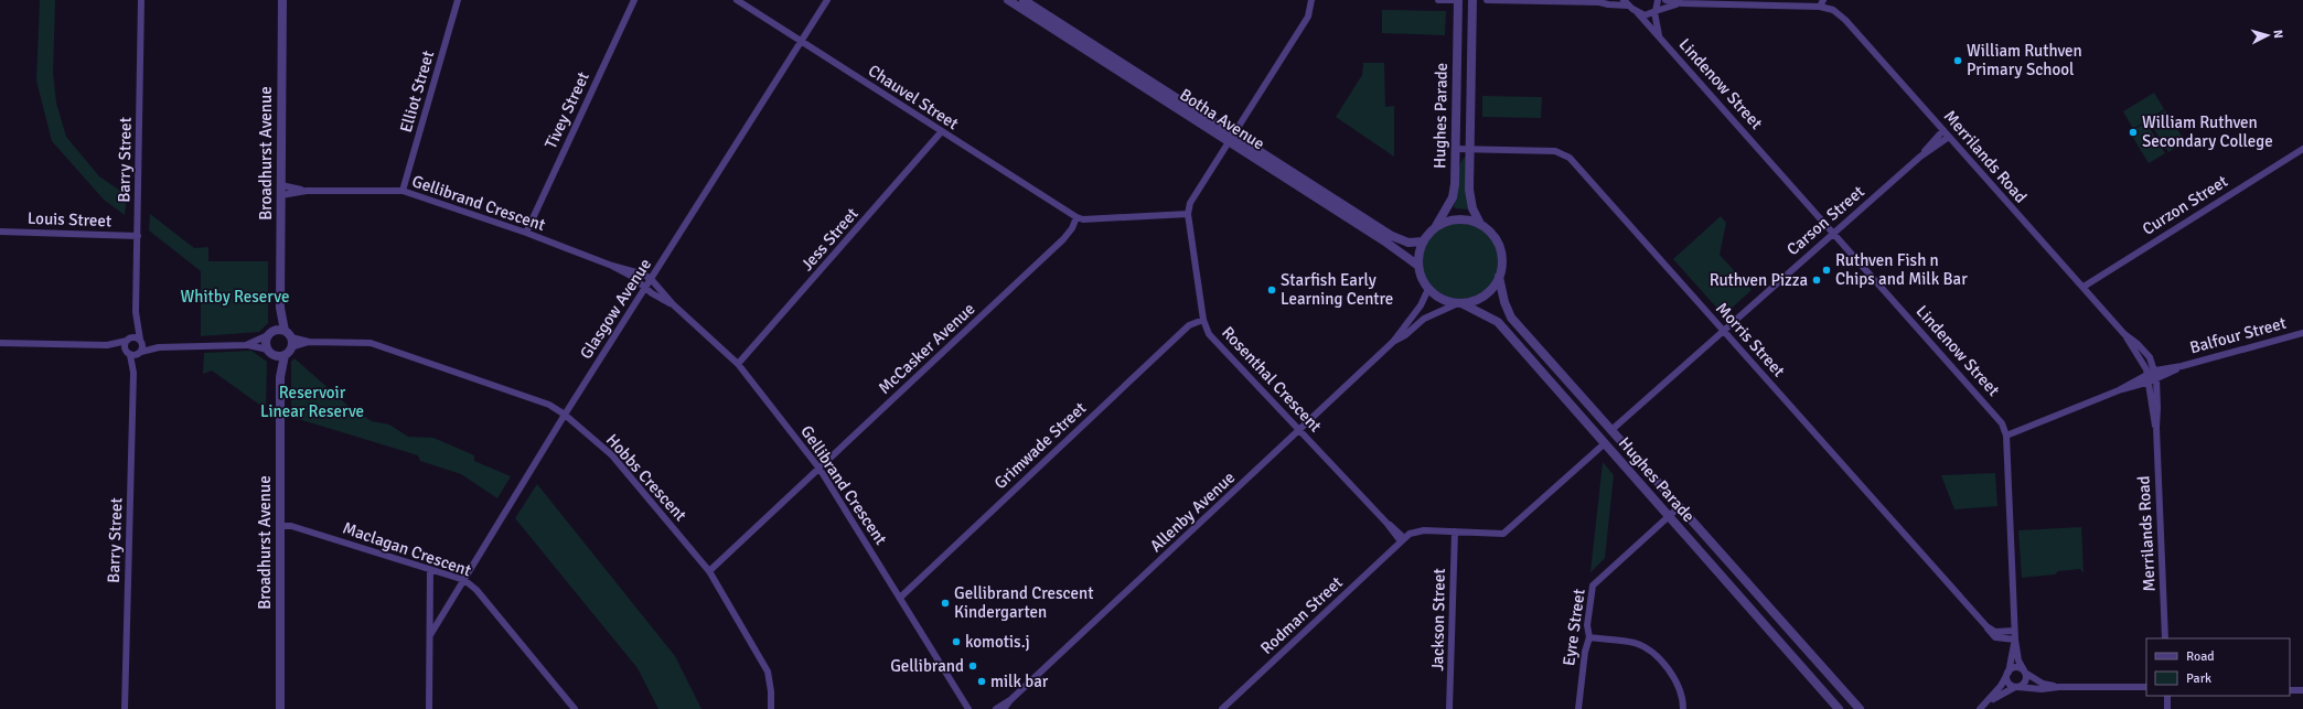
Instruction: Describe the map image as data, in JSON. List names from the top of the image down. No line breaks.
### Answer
{"streets":{"street":["Lindenow Street","Elliot Street","Chauvel Street","Tivey Street","Hughes Parade","Botha Avenue","Broadhurst Avenue","Merrilands Road","Barry Street","Gellibrand Crescent","Curzon Street","Louis Street","Carson Street","Jess Street","Glasgow Avenue","Balfour Street","Morris Street","McCasker Avenue","Rosenthal Crescent","Grimwade Street","Hobbs Crescent","Allenby Avenue","Maclagan Crescent","Rodman Street","Jackson Street","Eyre Street"]},"crossings":[["Lindenow Street","Carson Street"],["Lindenow Street","Balfour Street"],["Lindenow Street","Morris Street"],["Elliot Street","Gellibrand Crescent"],["Chauvel Street","Jess Street"],["Chauvel Street","Glasgow Avenue"],["Chauvel Street","McCasker Avenue"],["Tivey Street","Gellibrand Crescent"],["Hughes Parade","Botha Avenue"],["Hughes Parade","Carson Street"],["Hughes Parade","Morris Street"],["Hughes Parade","Allenby Avenue"],["Hughes Parade","Eyre Street"],["Botha Avenue","Allenby Avenue"],["Broadhurst Avenue","Gellibrand Crescent"],["Broadhurst Avenue","Hobbs Crescent"],["Broadhurst Avenue","Maclagan Crescent"],["Merrilands Road","Curzon Street"],["Merrilands Road","Carson Street"],["Merrilands Road","Balfour Street"],["Barry Street","Louis Street"],["Gellibrand Crescent","Jess Street"],["Gellibrand Crescent","Glasgow Avenue"],["Gellibrand Crescent","McCasker Avenue"],["Gellibrand Crescent","Grimwade Street"],["Carson Street","Morris Street"],["Glasgow Avenue","Hobbs Crescent"],["Glasgow Avenue","Maclagan Crescent"],["McCasker Avenue","Hobbs Crescent"],["Rosenthal Crescent","Grimwade Street"],["Rosenthal Crescent","Allenby Avenue"],["Rosenthal Crescent","Rodman Street"]],"parks":["Whitby Reserve","Reservoir Linear Reserve"],"places":["William Ruthven Primary School","William Ruthven Secondary College","Ruthven Fish n Chips and Milk Bar","Ruthven Pizza","Starfish Early Learning Centre","Gellibrand Crescent Kindergarten","komotis.j","Gellibrand","milk bar"],"legend":["Road","Park"],"north":"right"}
